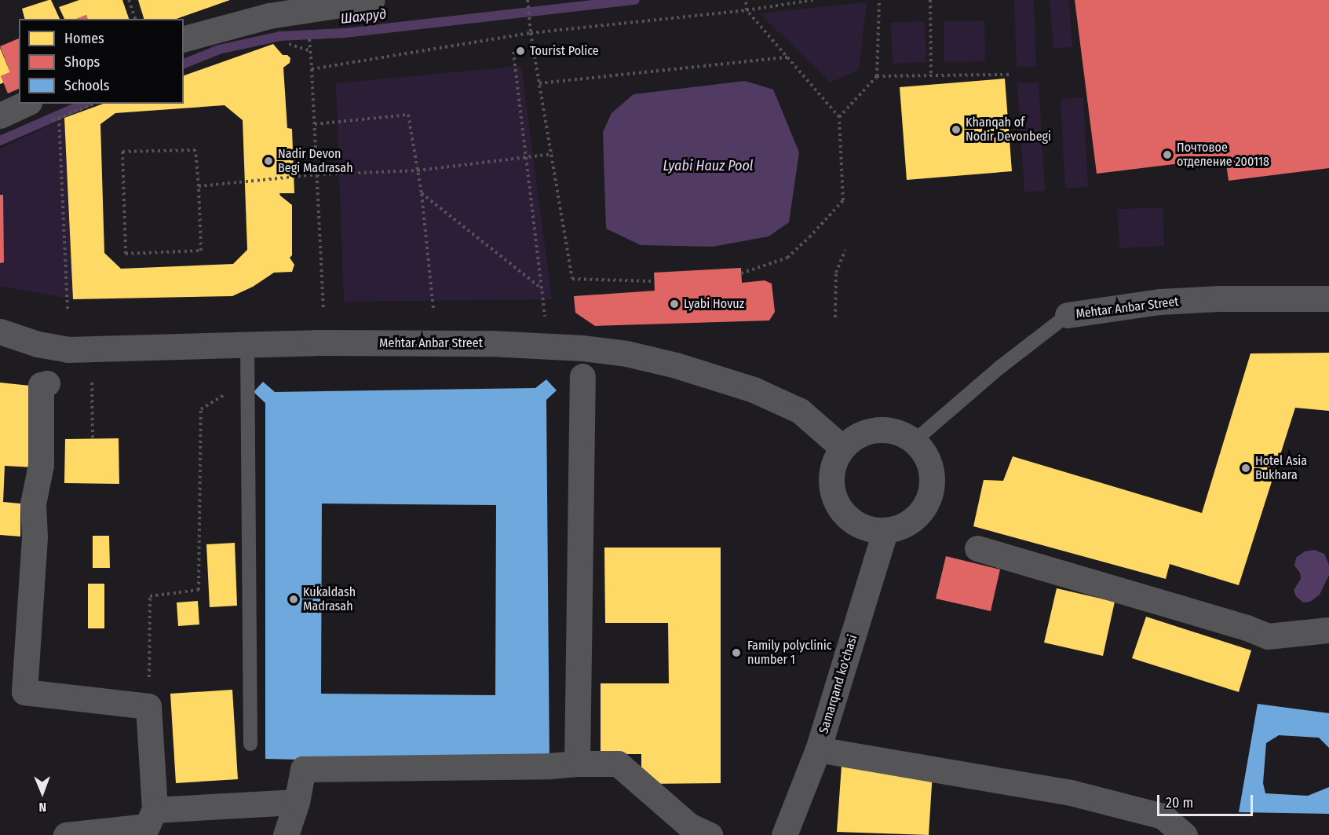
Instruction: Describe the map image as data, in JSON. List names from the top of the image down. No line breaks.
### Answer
{"streets":{"street":["Mehtar Anbar Street","Samarqand ko'chasi"]},"crossings":[["Mehtar Anbar Street","Samarqand ko'chasi"]],"water":["Шахруд","Lyabi Hauz Pool"],"places":["Tourist Police","Khanqah of Nodir Devonbegi","Почтовое отделение 200118","Nadir Devon Begi Madrasah","Lyabi Hovuz","Hotel Asia Bukhara","Kukaldash Madrasah","Family polyclinic number 1"],"legend":["Homes","Shops","Schools"],"scale_bar":"20 m","north":"bottom"}
